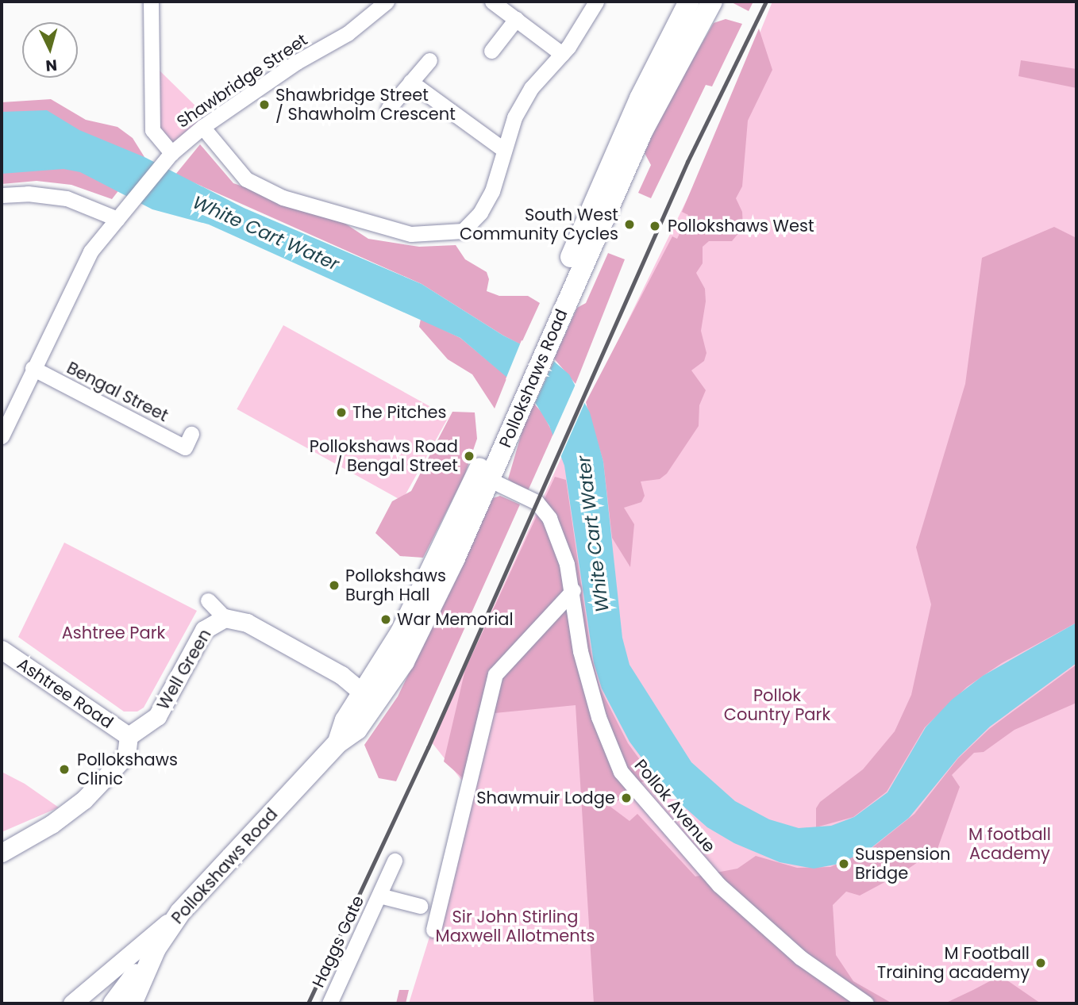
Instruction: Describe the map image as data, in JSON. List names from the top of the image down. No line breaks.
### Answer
{"streets":{"main road":["Pollokshaws Road"],"street":["Shawbridge Street","Bengal Street","Well Green","Ashtree Road","Pollok Avenue","Haggs Gate"]},"crossings":[["Shawbridge Street","Bengal Street"],["Pollokshaws Road","Pollok Avenue"],["Well Green","Ashtree Road"]],"water":["White Cart Water"],"parks":["Ashtree Park","Pollok Country Park","M football Academy","Sir John Stirling Maxwell Allotments"],"places":["Shawbridge Street / Shawholm Crescent","South West Community Cycles","Pollokshaws West","The Pitches","Pollokshaws Road / Bengal Street","Pollokshaws Burgh Hall","War Memorial","Pollokshaws Clinic","Shawmuir Lodge","Suspension Bridge","M Football Training academy"],"north":"bottom"}
